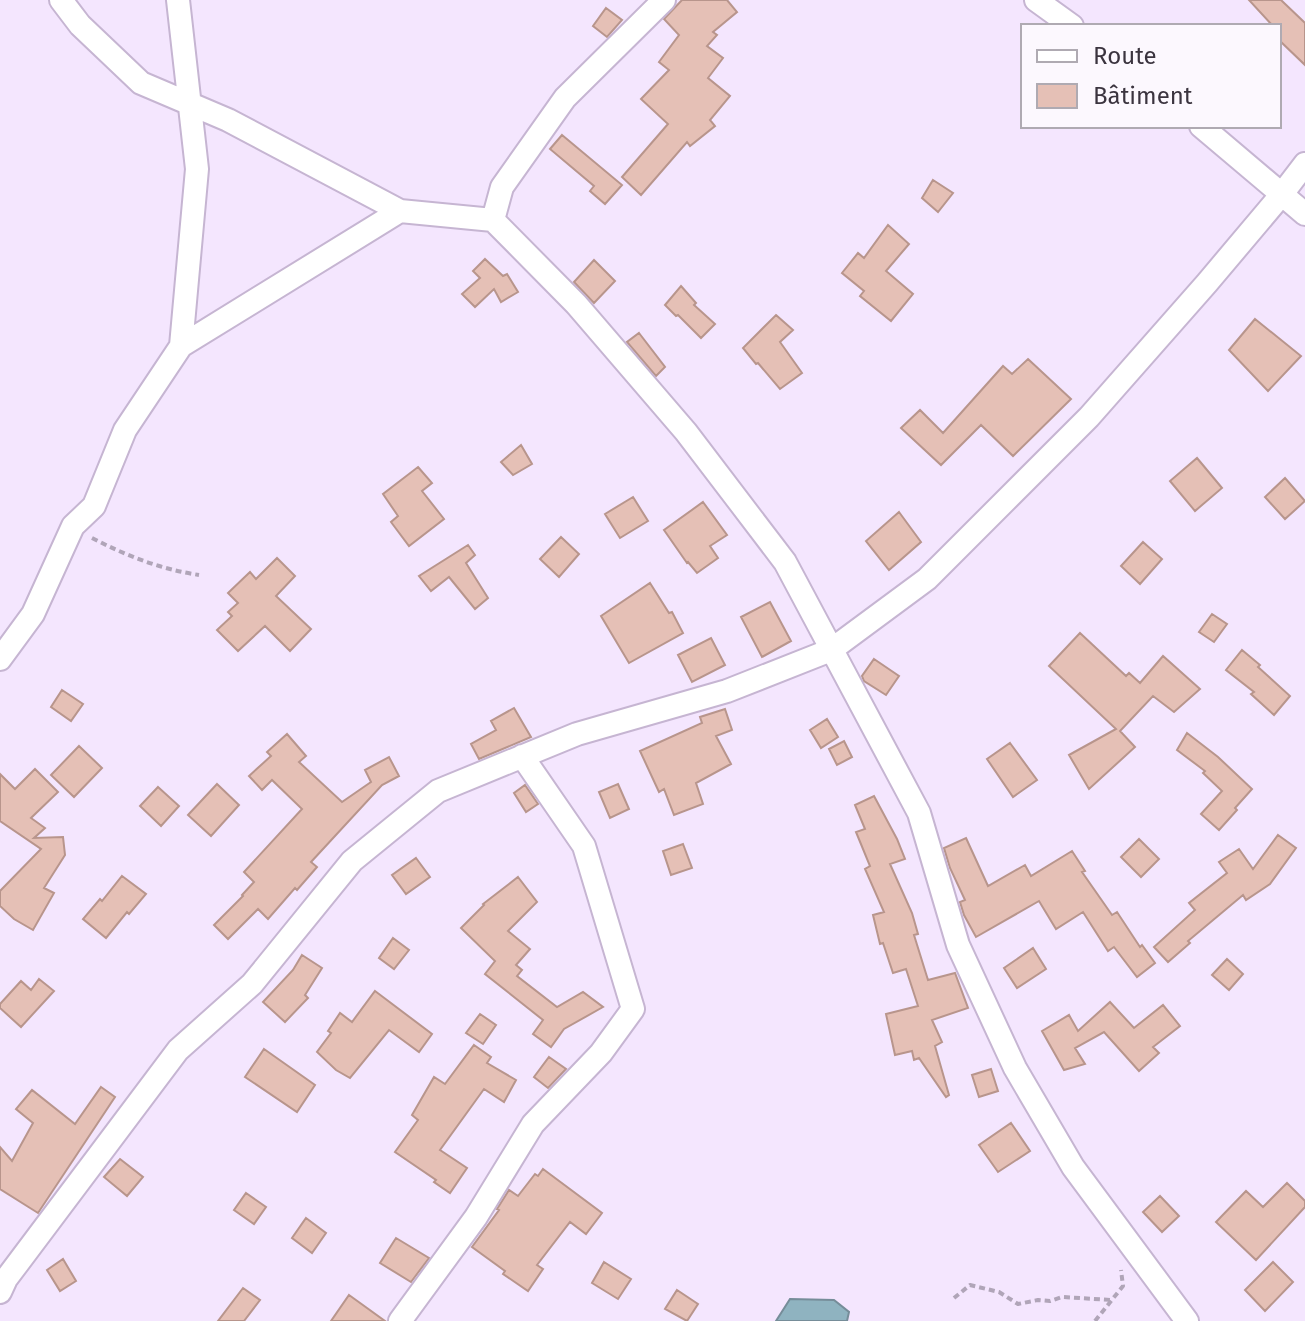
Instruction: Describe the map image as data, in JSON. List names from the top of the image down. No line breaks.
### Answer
{"legend":["Route","Bâtiment"]}
